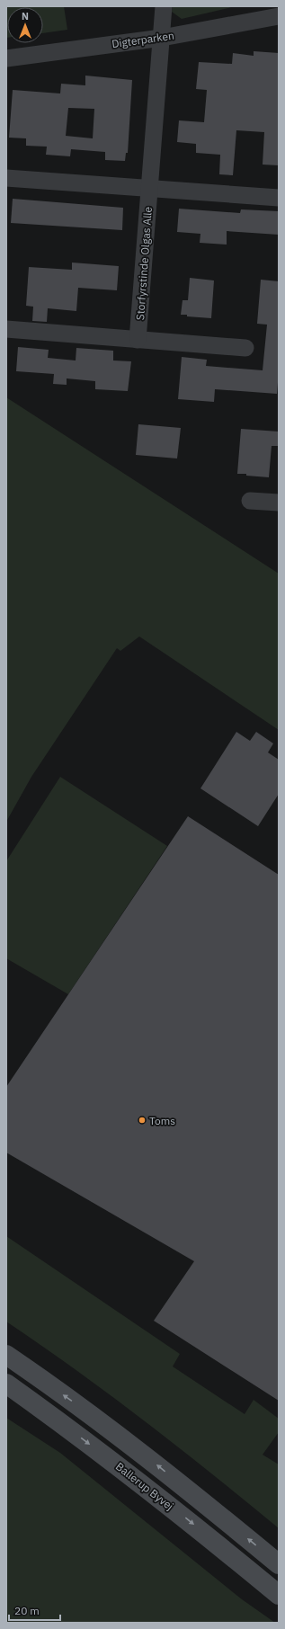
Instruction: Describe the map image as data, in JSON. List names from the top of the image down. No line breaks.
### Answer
{"streets":{"main road":["Ballerup Byvej"],"street":["Digterparken","Storfyrstinde Olgas Alle"]},"crossings":[["Digterparken","Storfyrstinde Olgas Alle"]],"places":["Toms"],"scale_bar":"20 m","north":"top"}
